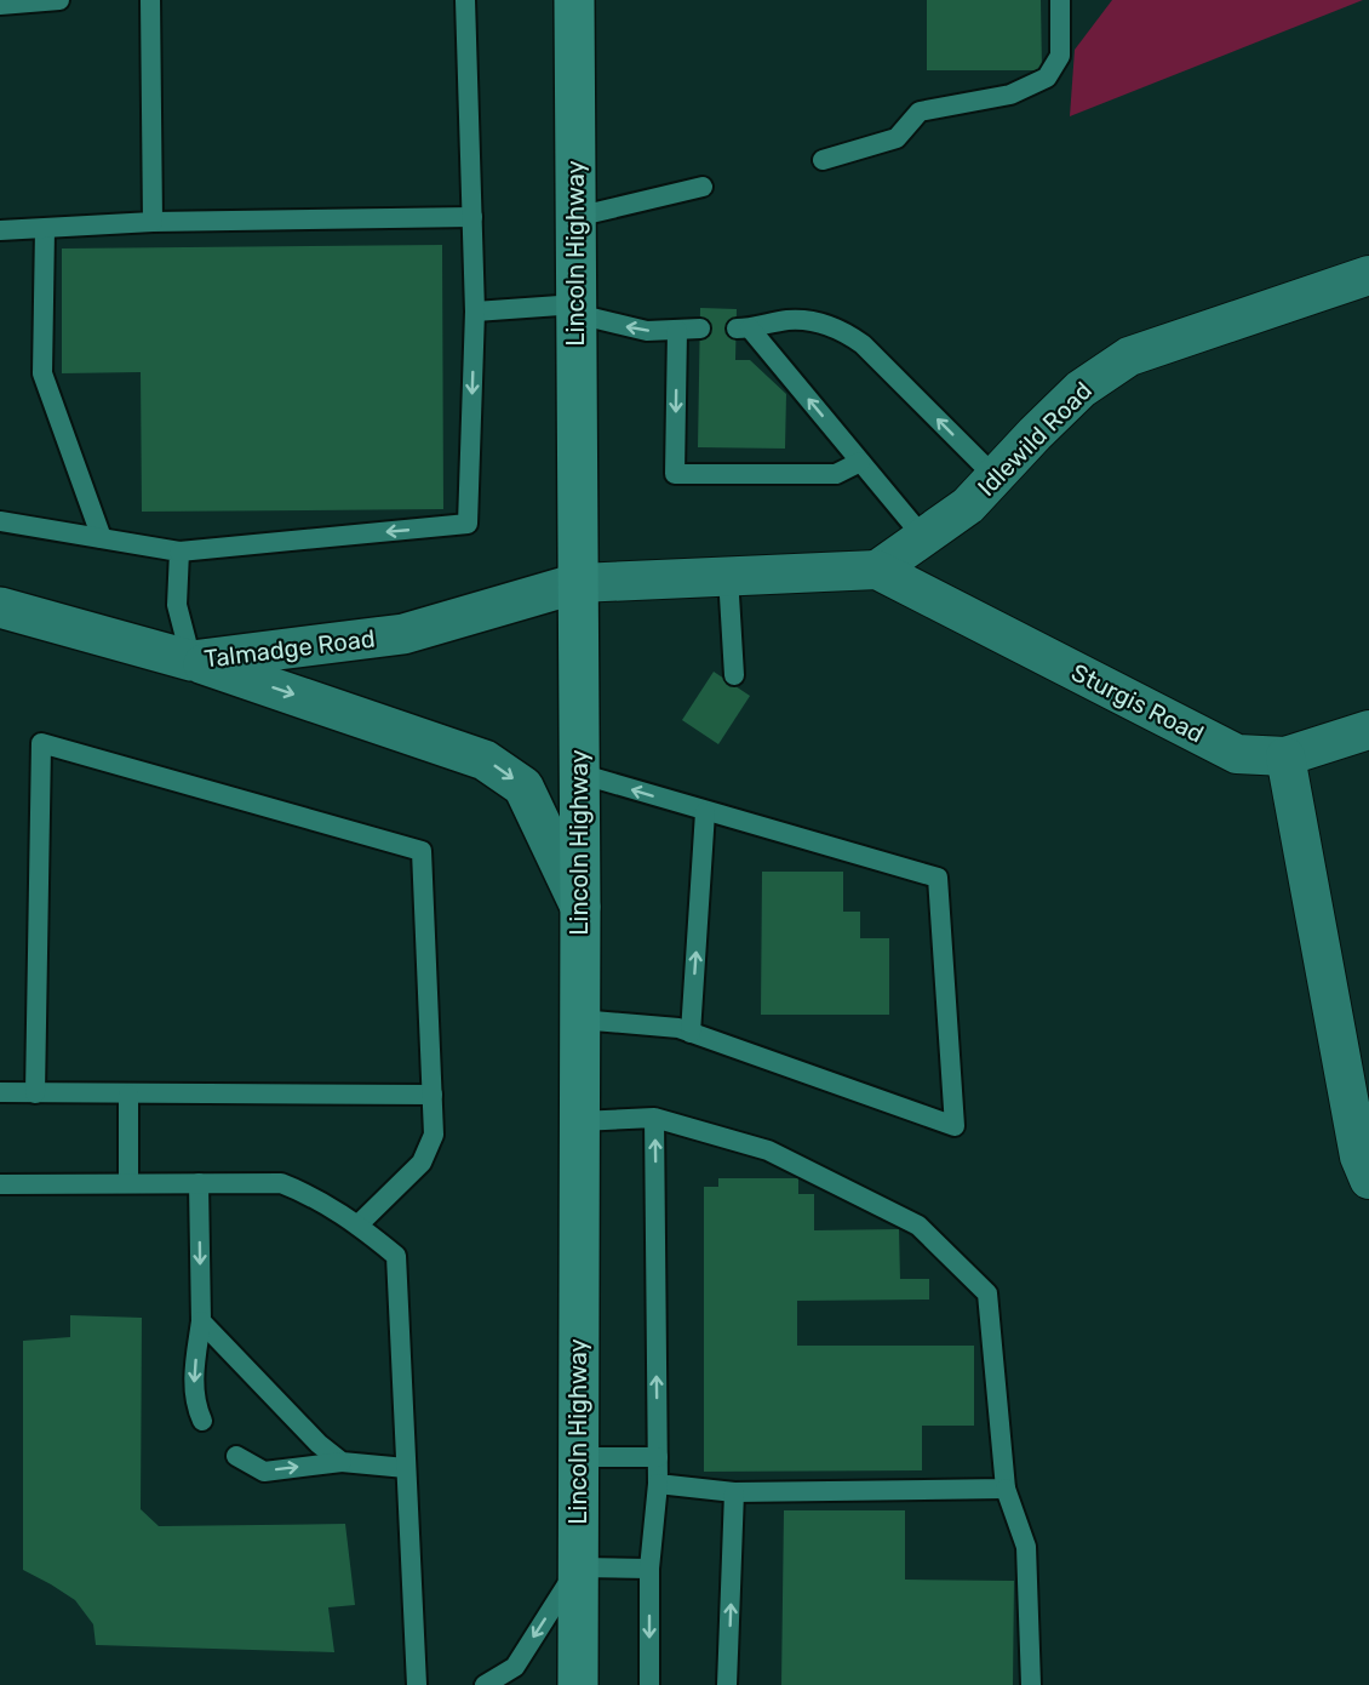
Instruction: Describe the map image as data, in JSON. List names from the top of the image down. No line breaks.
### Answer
{"streets":{"main road":["Lincoln Highway"],"street":["Idlewild Road","Talmadge Road","Sturgis Road"]},"crossings":[["Lincoln Highway","Talmadge Road"],["Lincoln Highway","Sturgis Road"],["Idlewild Road","Sturgis Road"],["Talmadge Road","Sturgis Road"]]}
